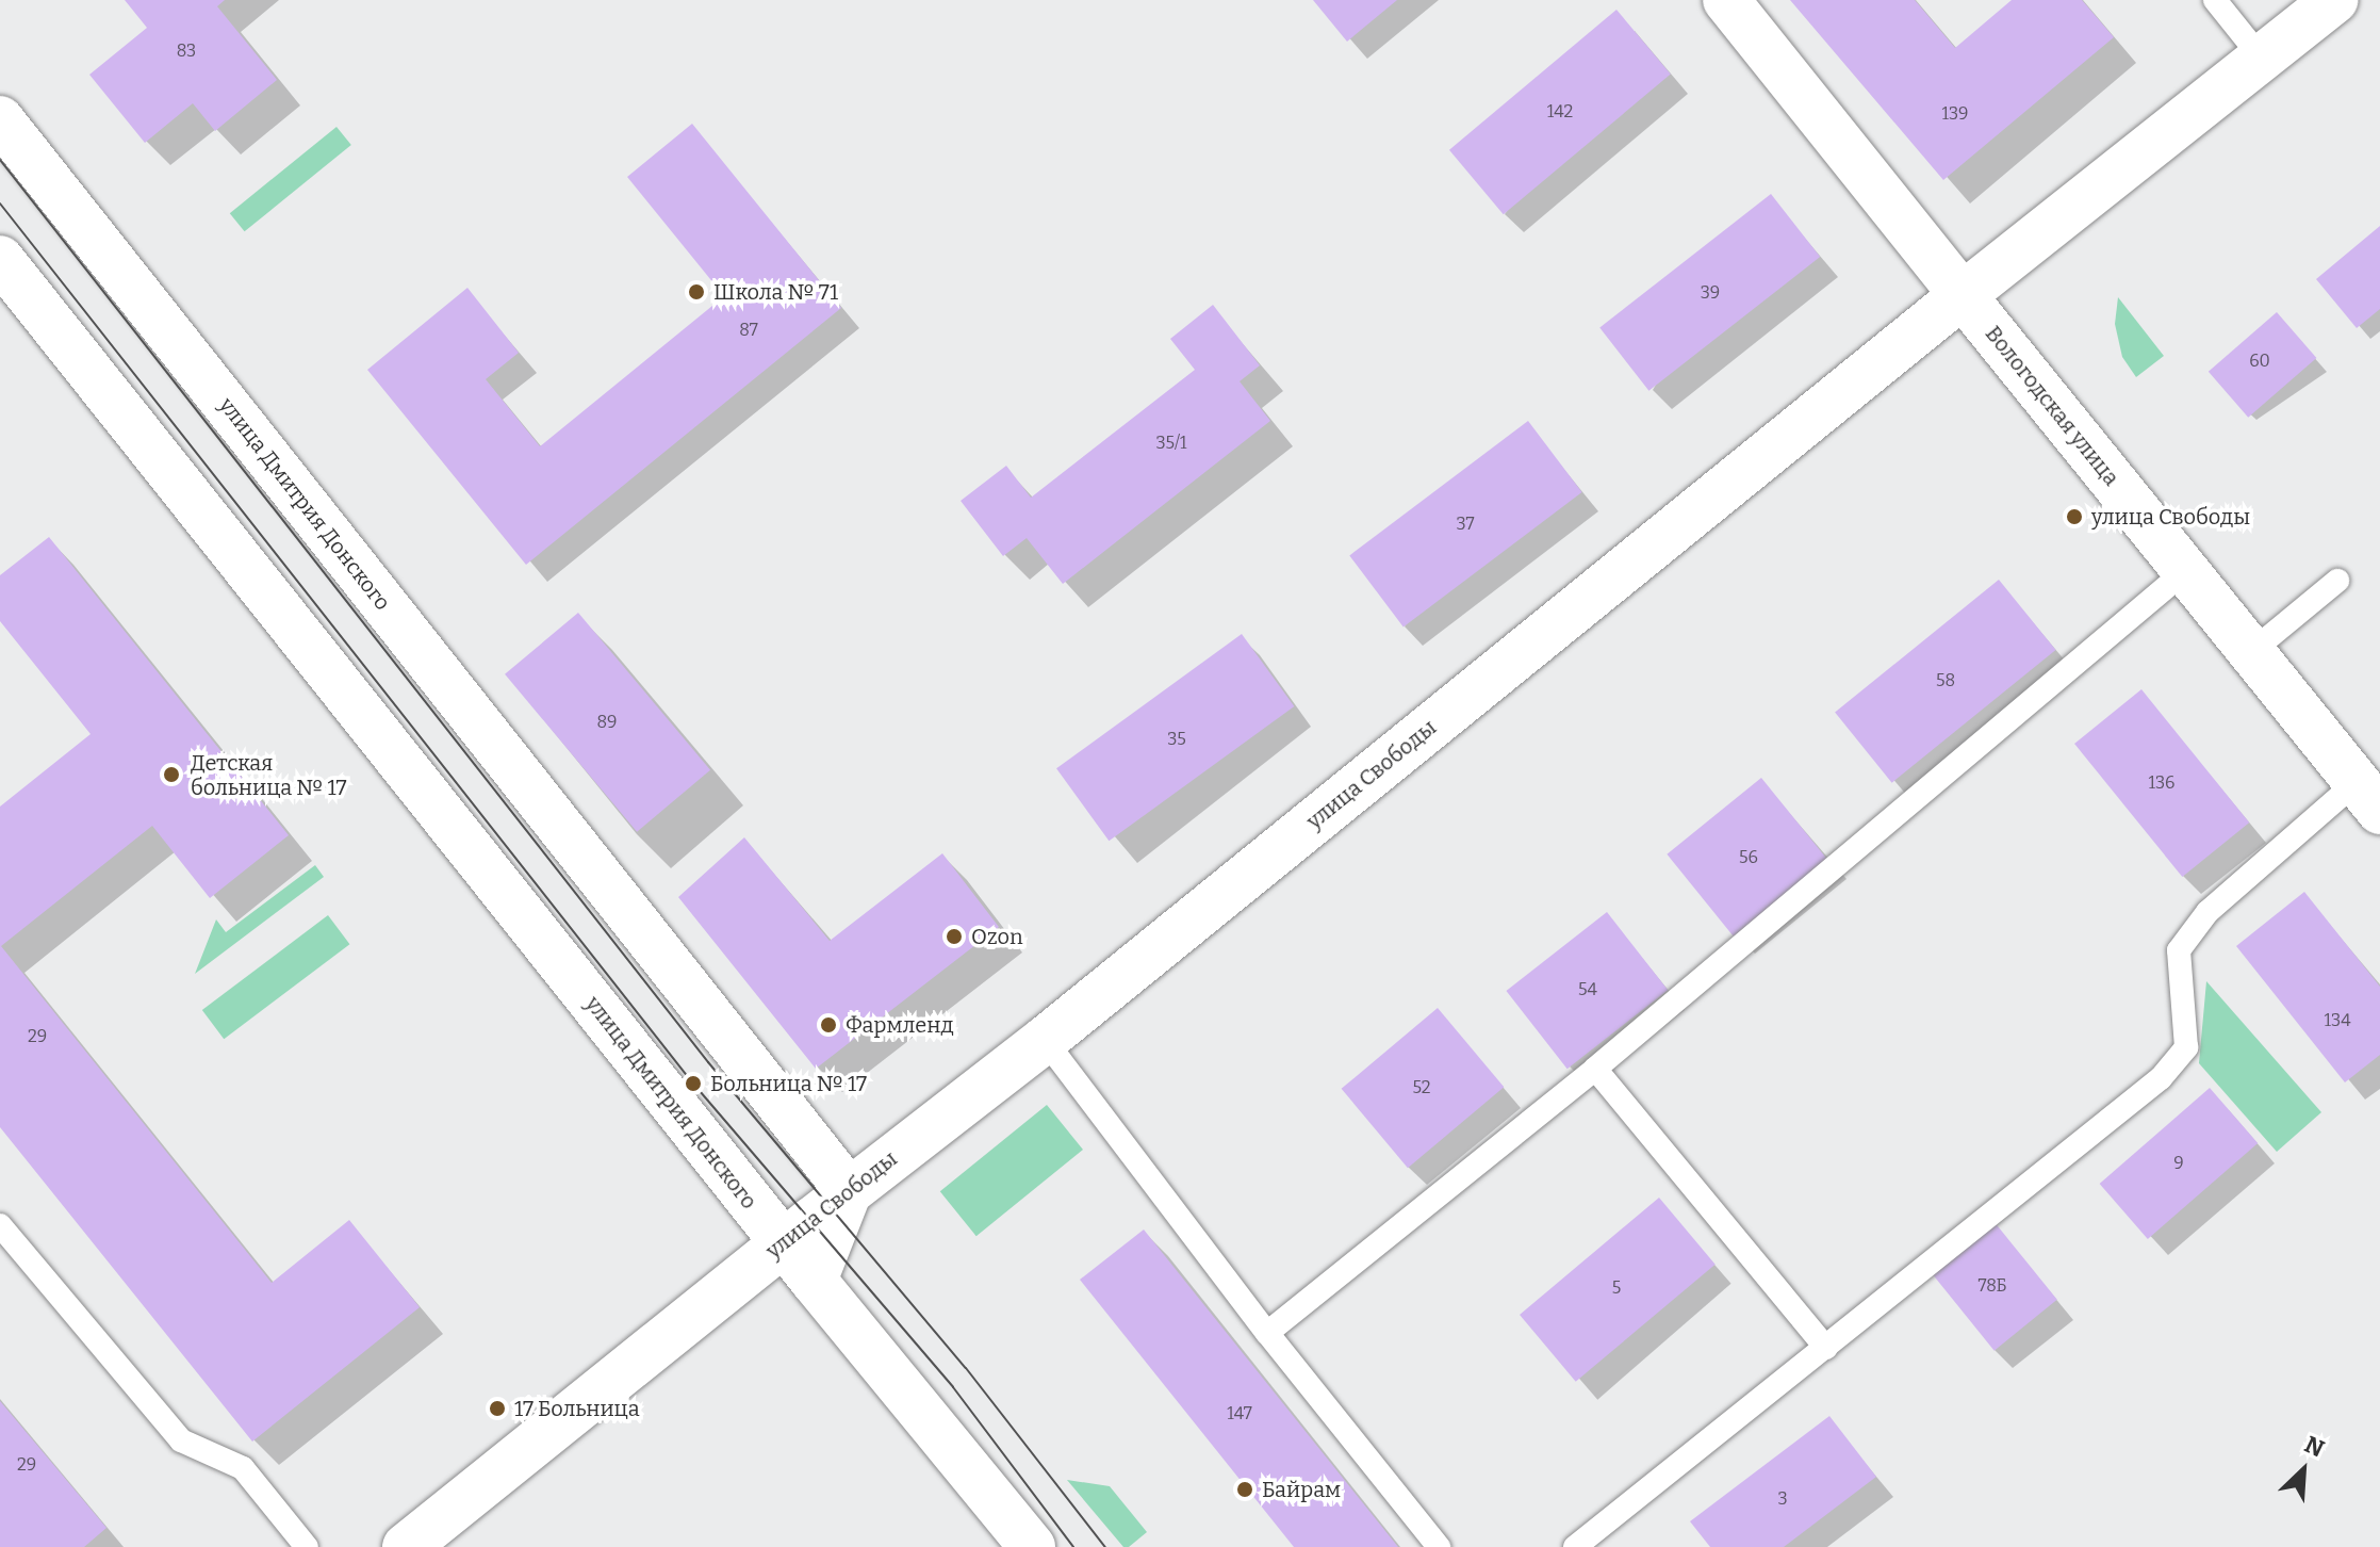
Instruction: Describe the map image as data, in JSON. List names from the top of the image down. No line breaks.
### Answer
{"streets":{"main road":["Вологодская улица","улица Дмитрия Донского","улица Свободы"]},"crossings":[["Вологодская улица","улица Свободы"],["улица Дмитрия Донского","улица Свободы"]],"places":["Школа № 71","улица Свободы","Детская больница № 17","Ozon","Фармленд","Больница № 17","17 Больница","Байрам"],"house_numbers":["83","142","139","39","87","60","35/1","37","58","89","35","136","56","54","134","29","52","9","78Б","5","147","29","3"],"north":"top right"}
